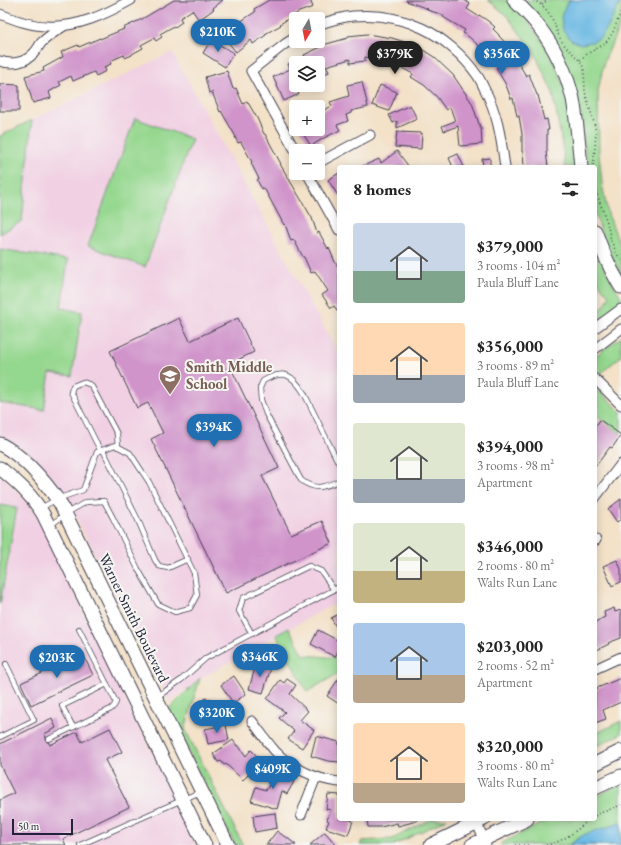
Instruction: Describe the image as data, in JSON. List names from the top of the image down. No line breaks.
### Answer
{"streets":{"street":["Warner Smith Boulevard"]},"places":{"school or university":["Smith Middle School"]},"scale_bar":"50 m","north":"bottom","page":{"map_buttons":["+","−"],"price":["$210K","$379K","$356K","$394K","$346K","$203K","$320K","$409K"],"heading":"8 homes","list":[{"name":"$379,000","note":"3 rooms · 104 m² · Paula Bluff Lane"},{"name":"$356,000","note":"3 rooms · 89 m² · Paula Bluff Lane"},{"name":"$394,000","note":"3 rooms · 98 m² · Apartment"},{"name":"$346,000","note":"2 rooms · 80 m² · Walts Run Lane"},{"name":"$203,000","note":"2 rooms · 52 m² · Apartment"},{"name":"$320,000","note":"3 rooms · 80 m² · Walts Run Lane"}],"scale":"50 m"}}
